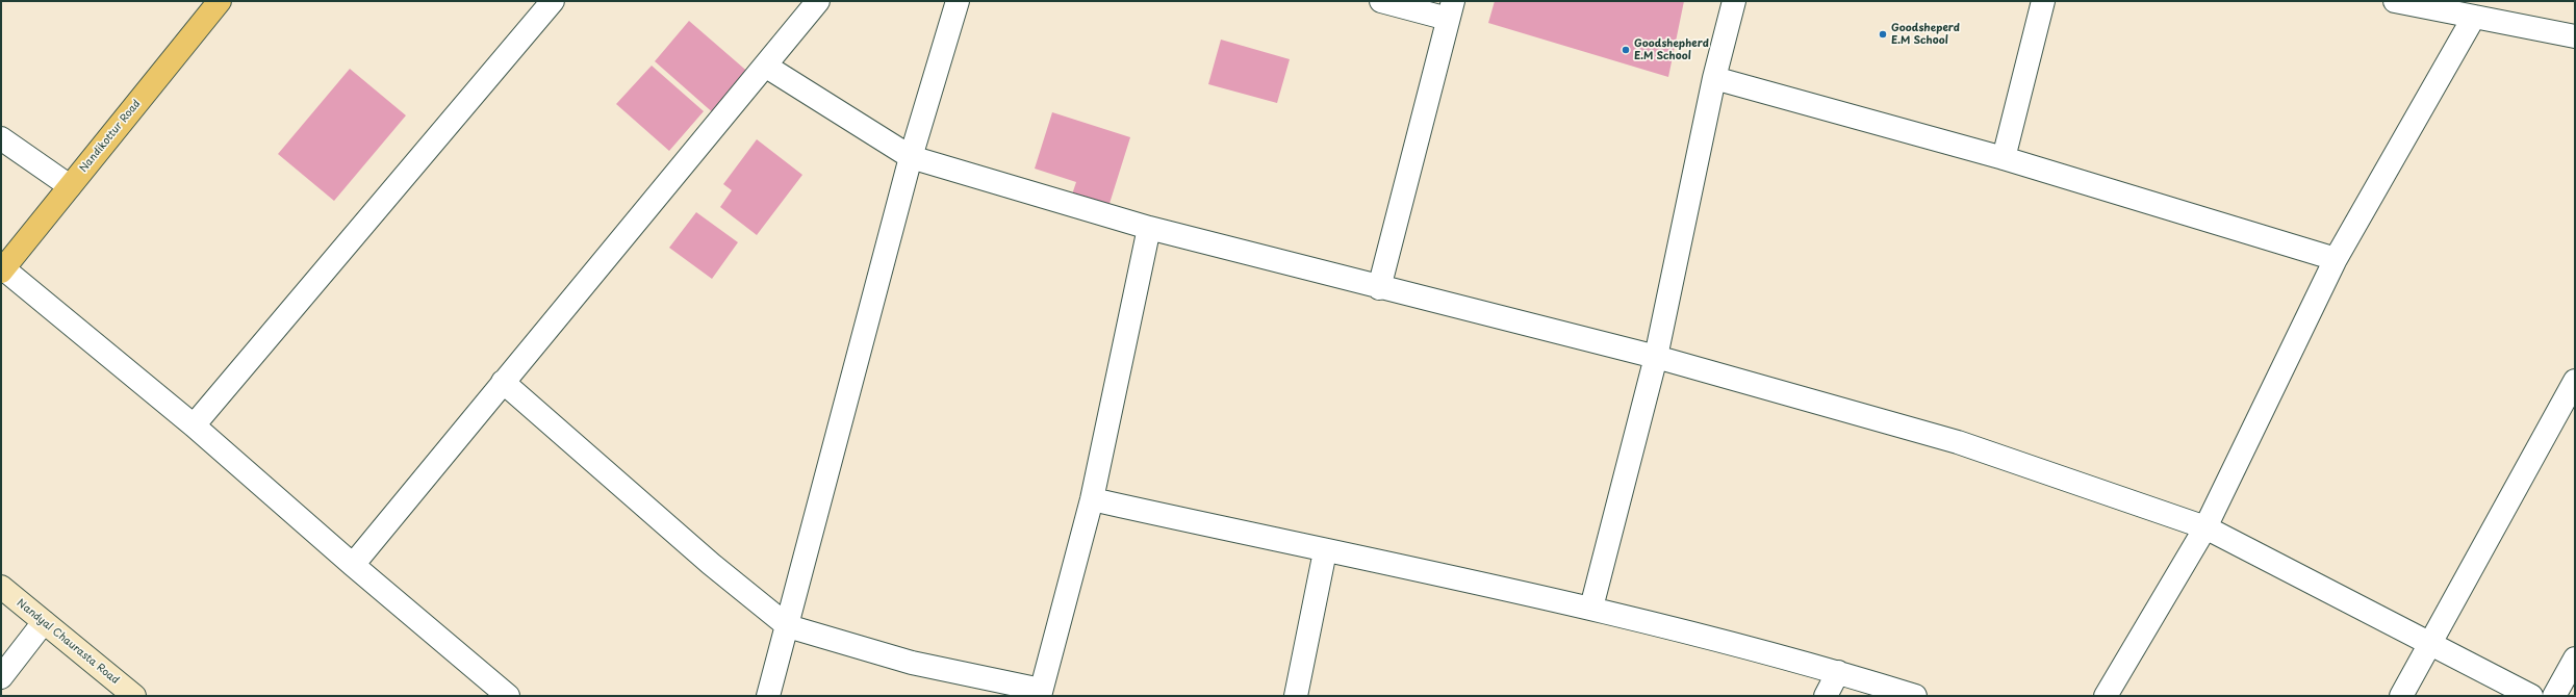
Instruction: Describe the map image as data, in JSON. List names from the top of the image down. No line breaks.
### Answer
{"streets":{"main road":["Nandikottur Road"],"street":["Nandyal Chaurasta Road"]},"places":["Goodsheperd E.M School","Goodshepherd E.M School"]}
